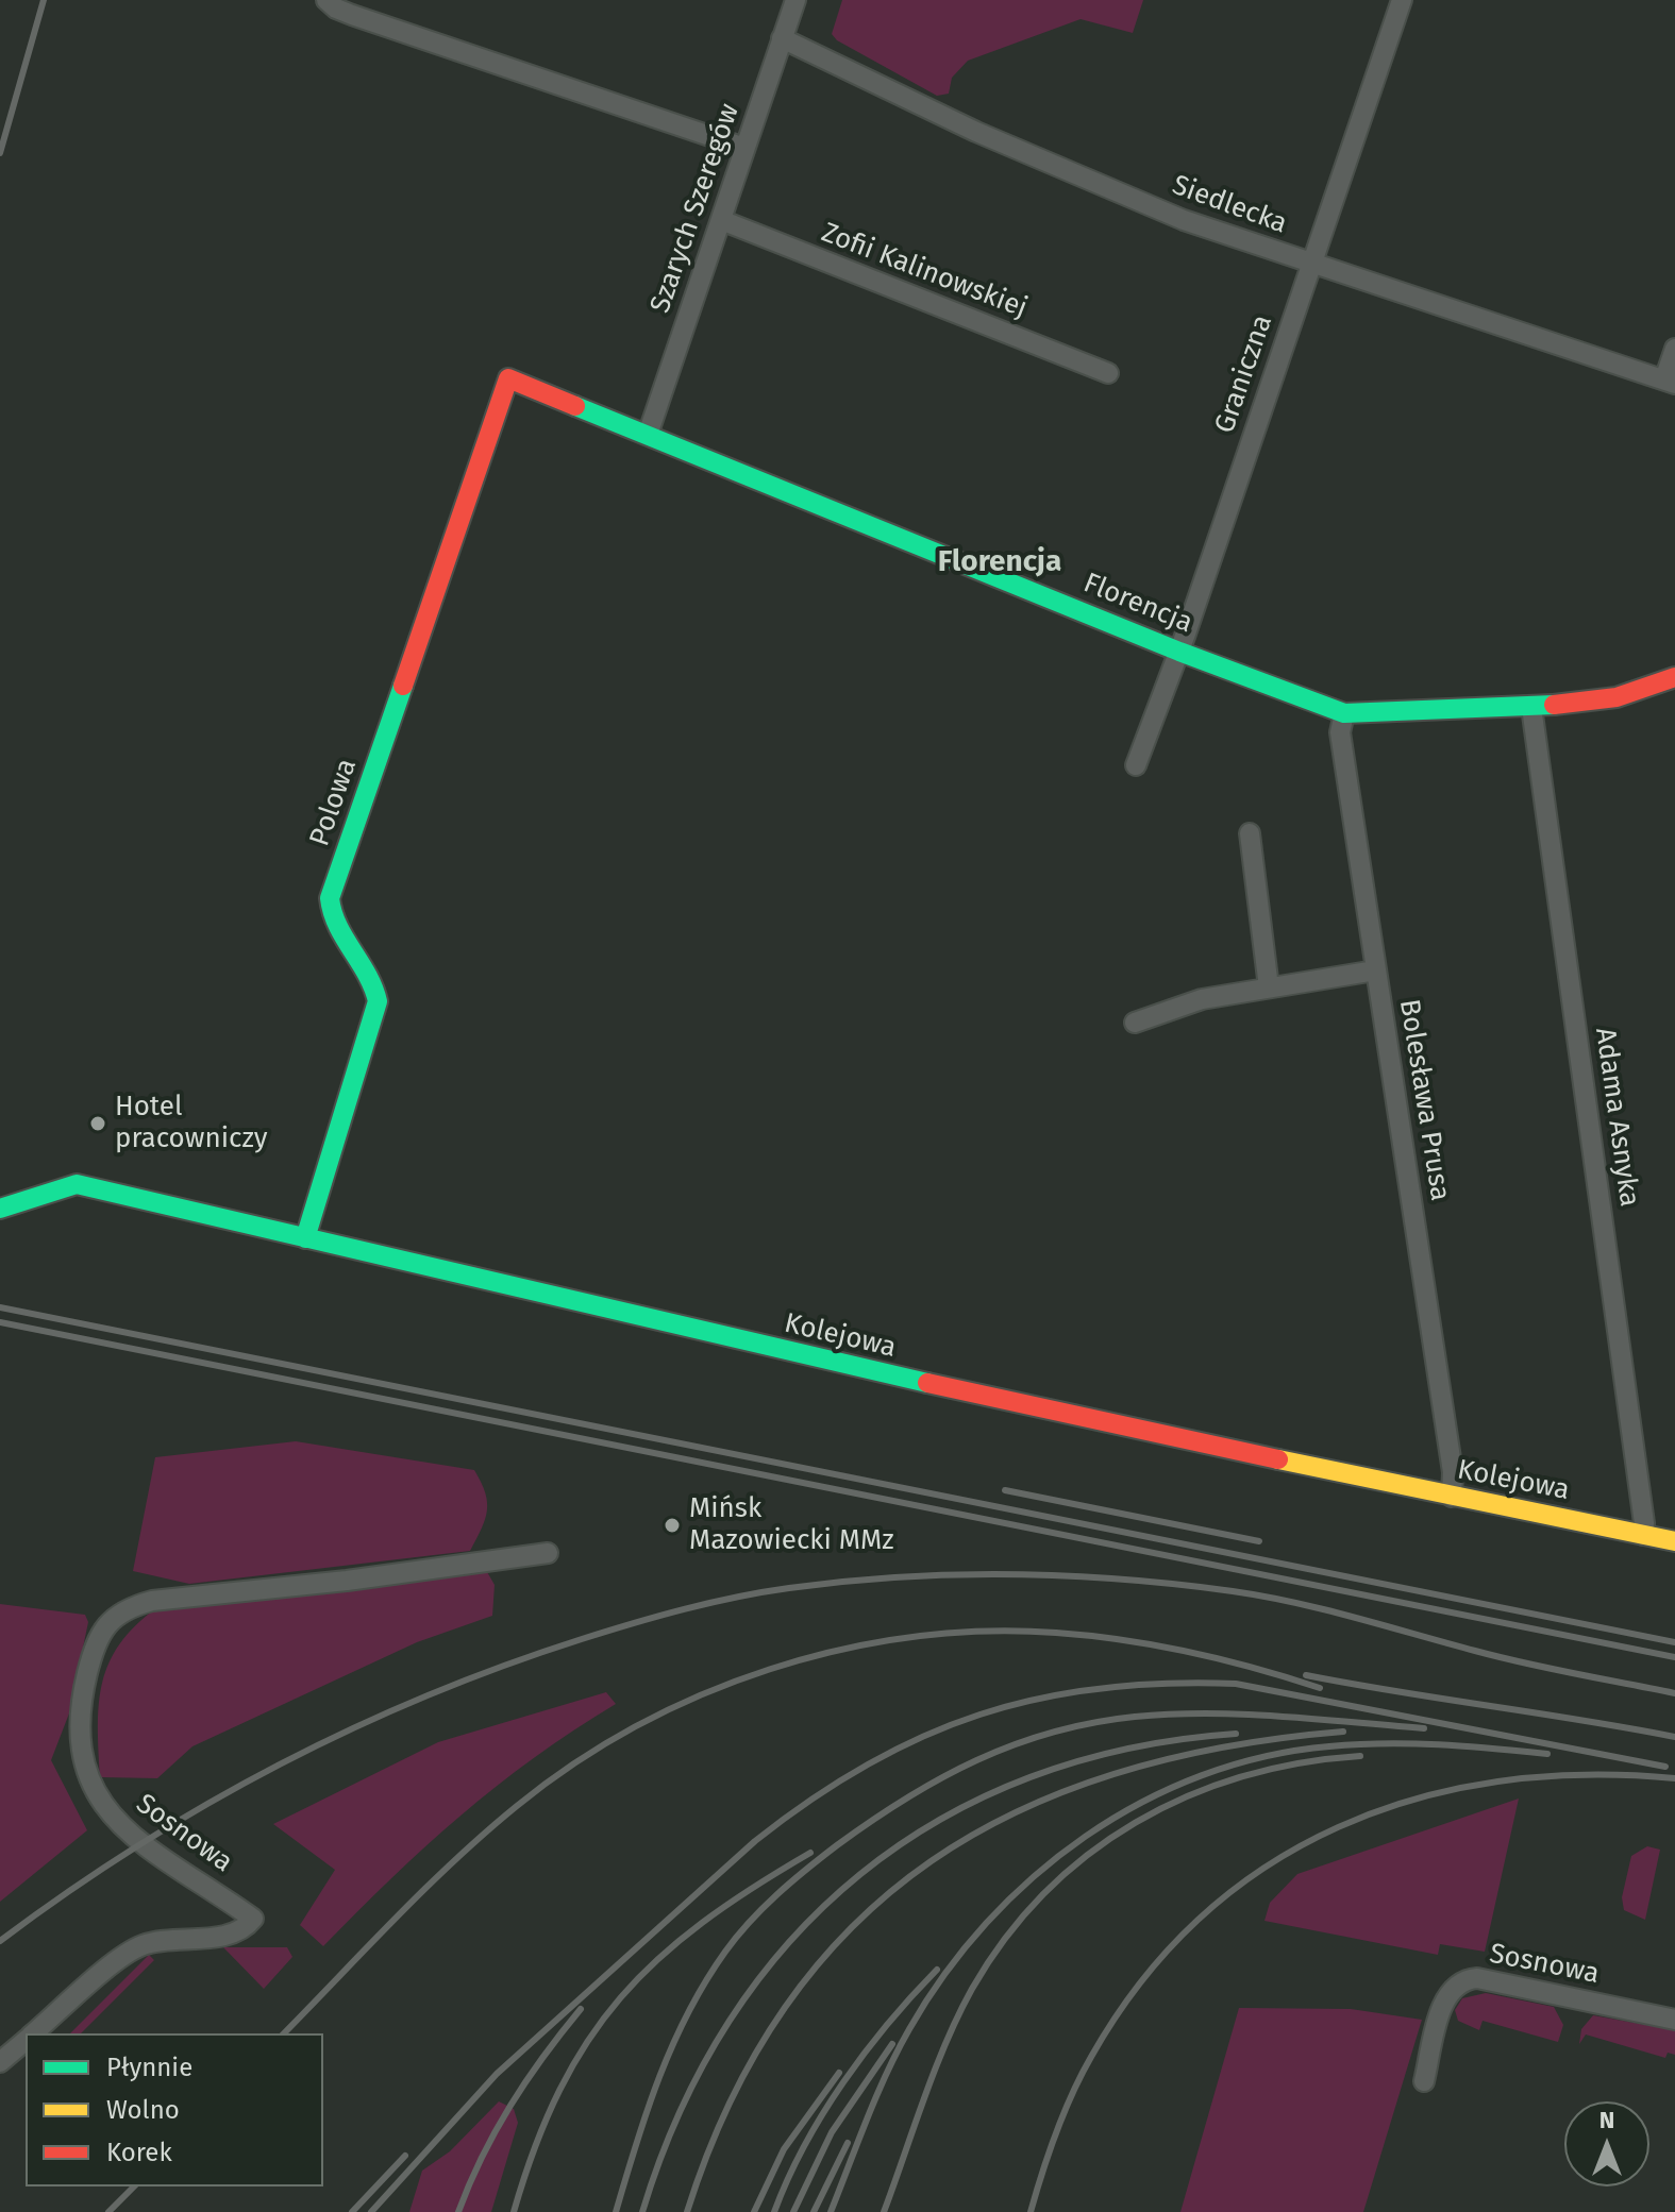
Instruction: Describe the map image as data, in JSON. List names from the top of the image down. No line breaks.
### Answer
{"streets":{"street":["Siedlecka","Szarych Szeregów","Zofii Kalinowskiej","Graniczna","Florencja","Polowa","Bolesława Prusa","Adama Asnyka","Kolejowa","Sosnowa"]},"crossings":[["Siedlecka","Szarych Szeregów"],["Siedlecka","Graniczna"],["Szarych Szeregów","Zofii Kalinowskiej"],["Szarych Szeregów","Florencja"],["Graniczna","Florencja"],["Florencja","Polowa"],["Florencja","Bolesława Prusa"],["Florencja","Adama Asnyka"],["Polowa","Kolejowa"],["Bolesława Prusa","Kolejowa"],["Adama Asnyka","Kolejowa"]],"districts":["Florencja"],"places":["Hotel pracowniczy","Mińsk Mazowiecki MMz"],"legend":["Płynnie","Wolno","Korek"],"north":"top"}
